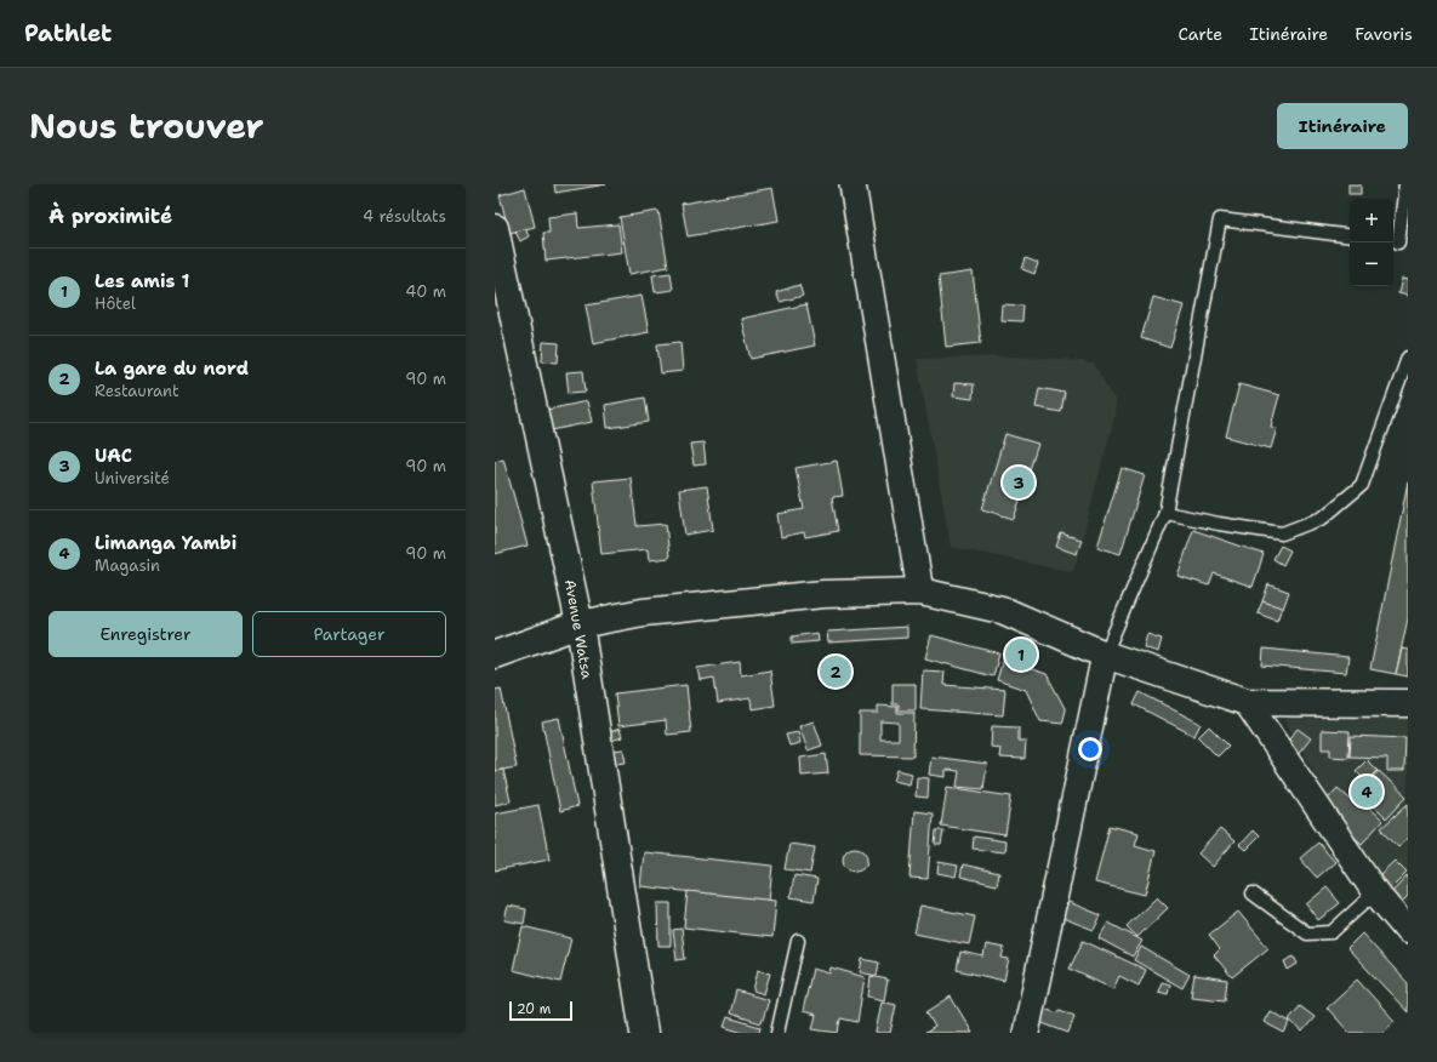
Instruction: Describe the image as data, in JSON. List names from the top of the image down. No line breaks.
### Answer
{"streets":{"street":["Avenue Watsa"]},"scale_bar":"20 m","page":{"header":"Pathlet","nav":["Carte","Itinéraire","Favoris"],"title":"Nous trouver","buttons":["Itinéraire",["Enregistrer","Partager"]],"heading":["À proximité","4 résultats"],"map_buttons":["+","−"],"list":[{"mark":"1","name":"Les amis 1","note":"Hôtel","value":"40 m"},{"mark":"2","name":"La gare du nord","note":"Restaurant","value":"90 m"},{"mark":"3","name":"UAC","note":"Université","value":"90 m"},{"mark":"4","name":"Limanga Yambi","note":"Magasin","value":"90 m"}],"pins":["3","1","2","4"],"scale":"20 m"}}
